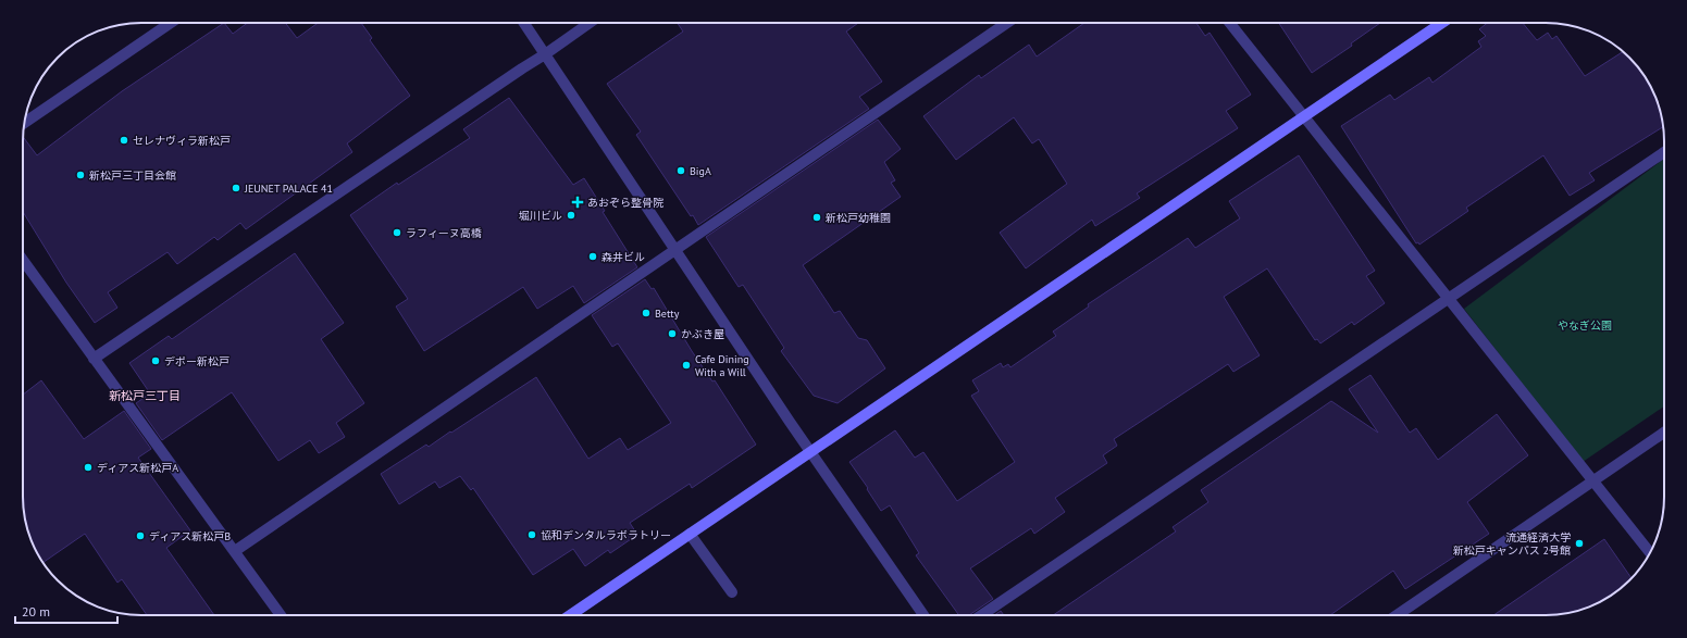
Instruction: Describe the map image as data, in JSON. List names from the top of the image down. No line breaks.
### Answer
{"districts":["新松戸三丁目"],"parks":["やなぎ公園"],"places":{"other":["セレナヴィラ新松戸","BigA","新松戸三丁目会館","JEUNET PALACE 41","堀川ビル","新松戸幼稚園","ラフィーヌ高橋","森井ビル","Betty","かぶき屋","デポー新松戸","Cafe Dining With a Will","ディアス新松戸A","協和デンタルラボラトリー","ディアス新松戸B","流通経済大学 新松戸キャンパス 2号館"],"health":["あおぞら整骨院"]},"scale_bar":"20 m"}
